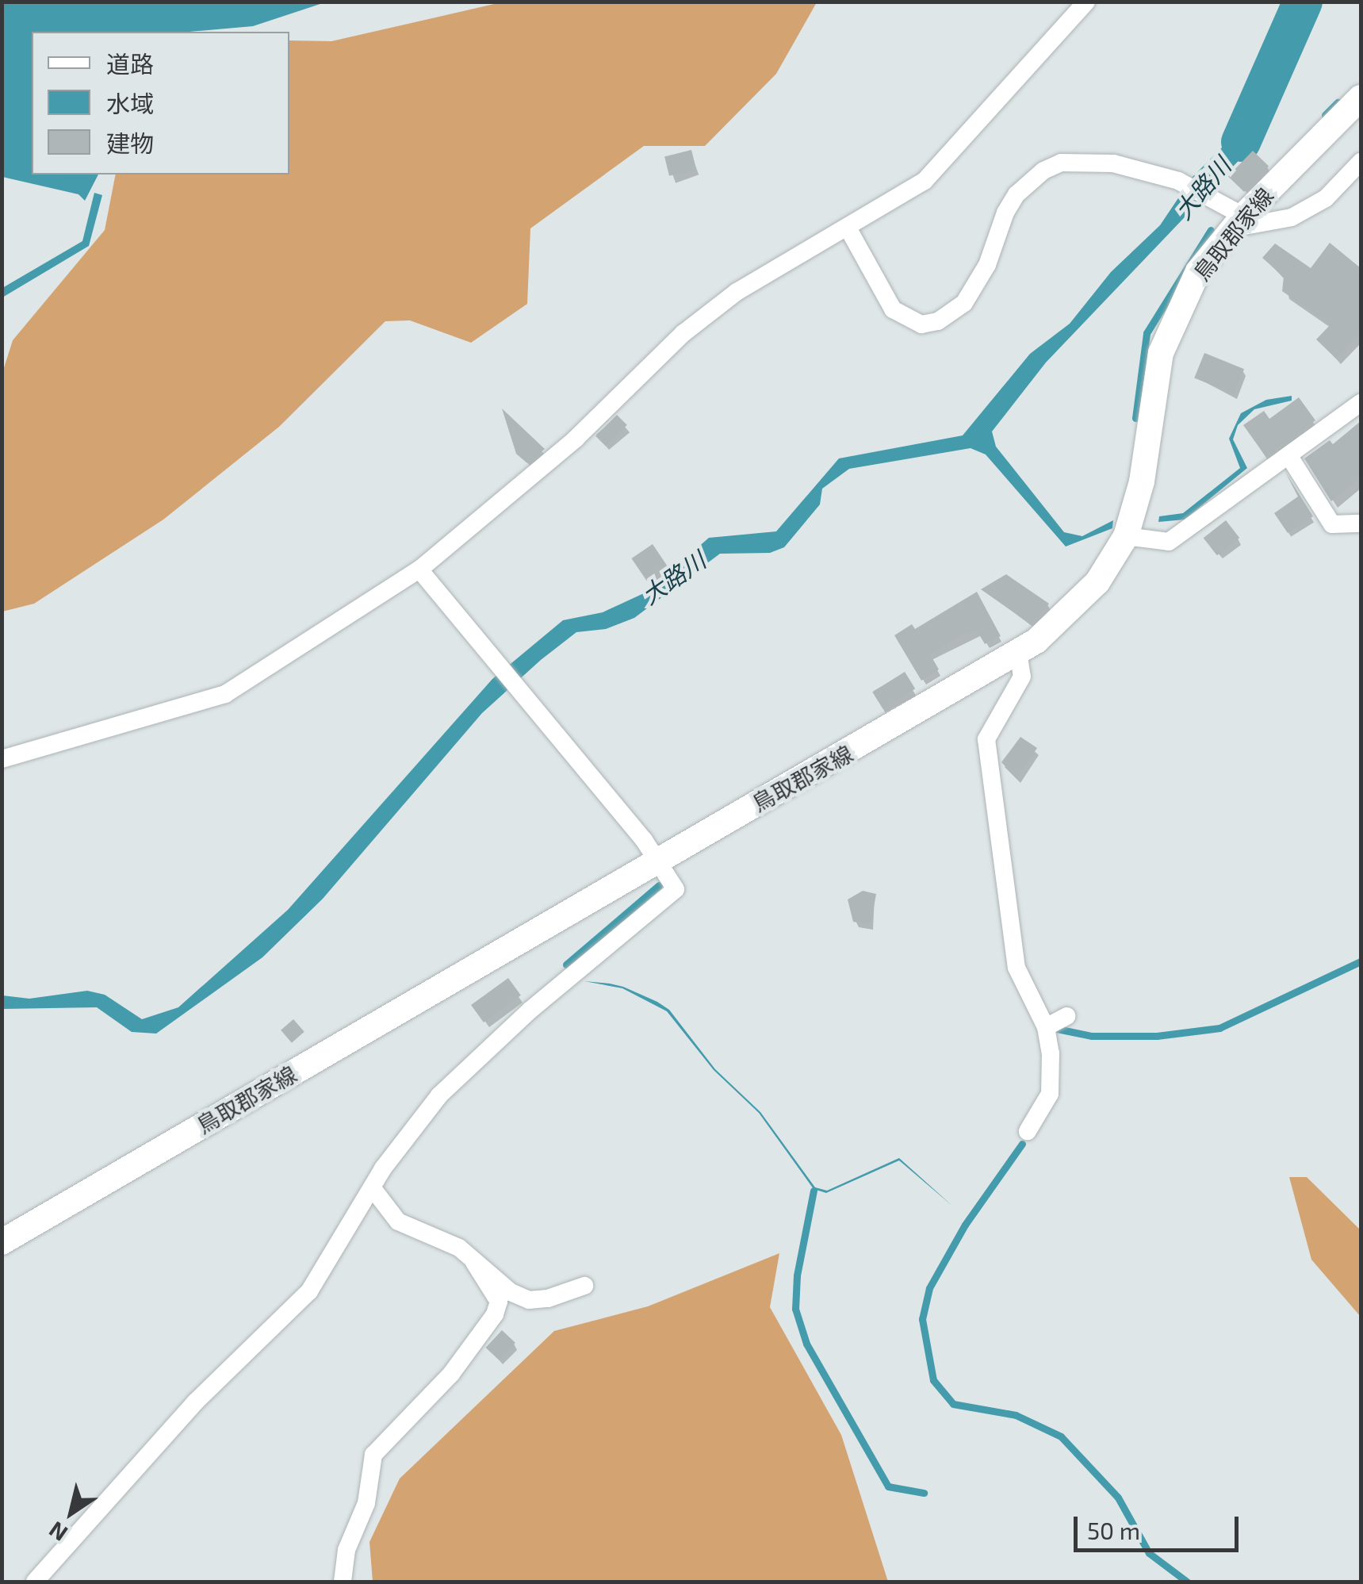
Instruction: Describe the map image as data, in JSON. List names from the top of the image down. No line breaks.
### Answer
{"streets":{"main road":["鳥取郡家線"]},"water":["大路川"],"legend":["道路","水域","建物"],"scale_bar":"50 m","north":"bottom left"}
